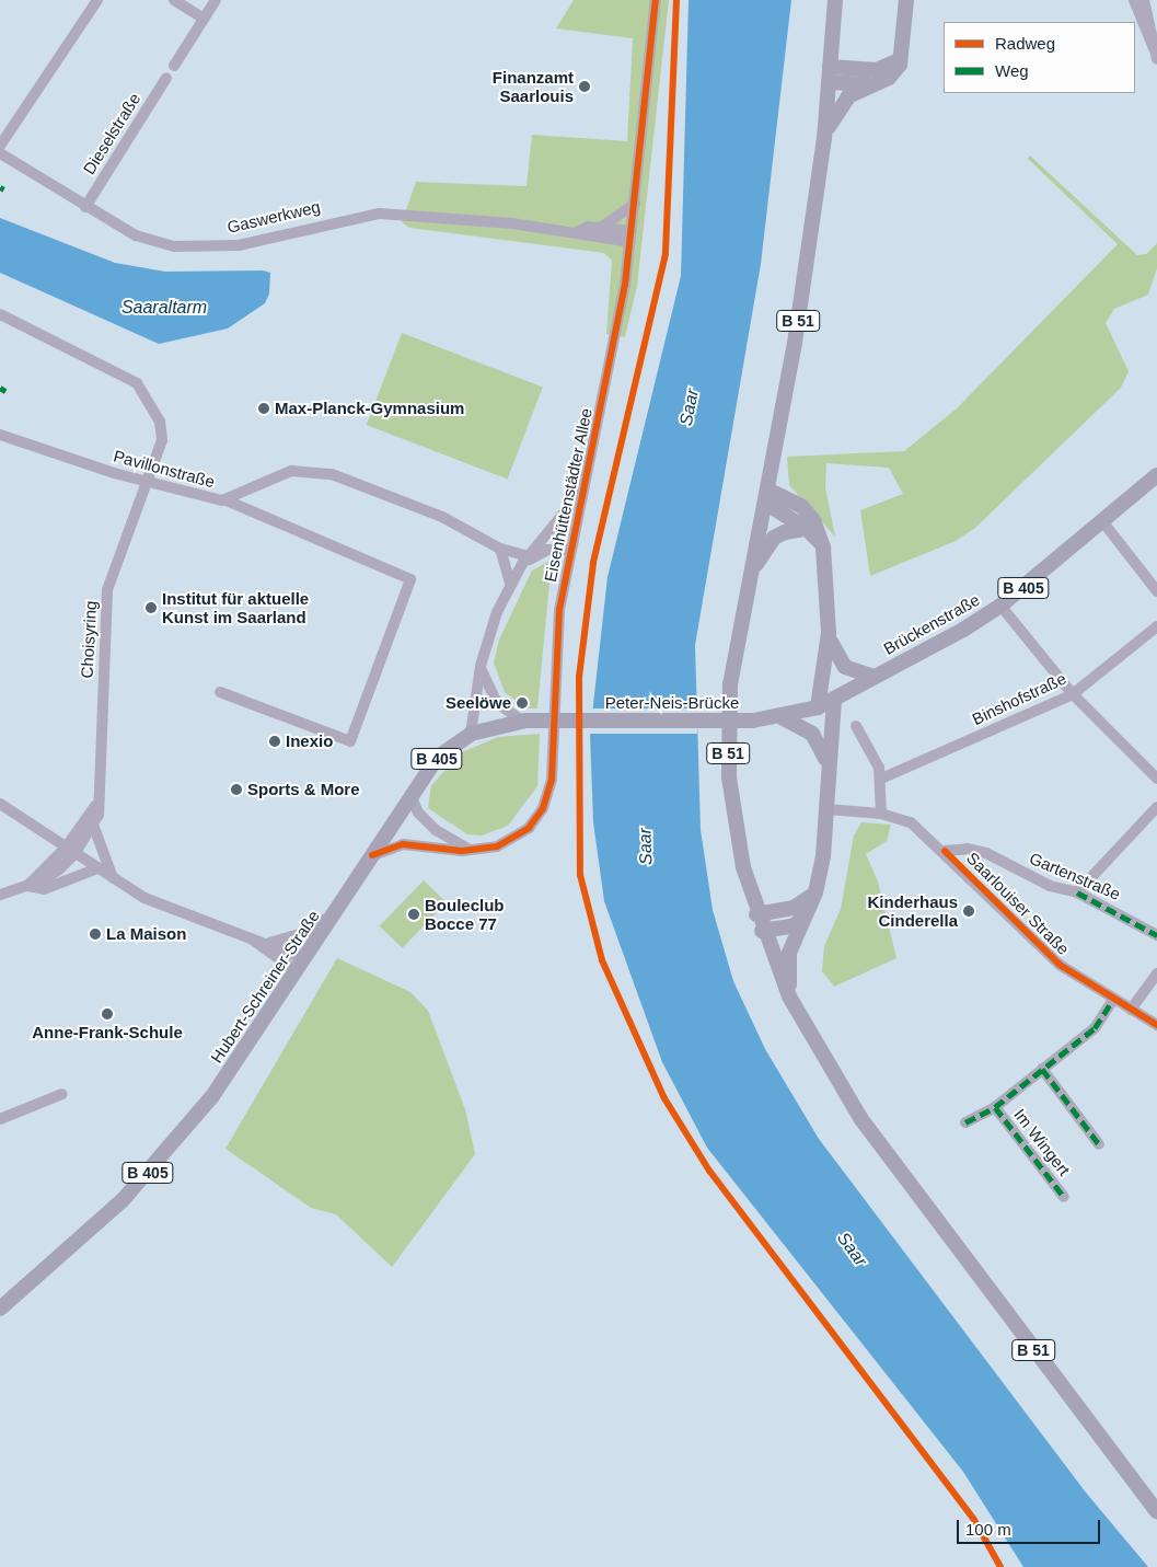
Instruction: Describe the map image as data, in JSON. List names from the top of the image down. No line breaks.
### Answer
{"streets":{"main road":["B 51","B 405","Brückenstraße","Peter-Neis-Brücke","Hubert-Schreiner-Straße"],"street":["Dieselstraße","Gaswerkweg","Pavillonstraße","Eisenhüttenstädter Allee","Choisyring","Binshofstraße","Gartenstraße","Saarlouiser Straße","Im Wingert"]},"crossings":[["Dieselstraße","Gaswerkweg"],["Gaswerkweg","Eisenhüttenstädter Allee"],["B 51","Brückenstraße"],["B 51","Saarlouiser Straße"],["Pavillonstraße","Eisenhüttenstädter Allee"],["Pavillonstraße","Choisyring"],["Eisenhüttenstädter Allee","Hubert-Schreiner-Straße"],["Brückenstraße","Peter-Neis-Brücke"],["Peter-Neis-Brücke","Hubert-Schreiner-Straße"],["Gartenstraße","Saarlouiser Straße"],["Saarlouiser Straße","Im Wingert"]],"water":["Saaraltarm","Saar"],"places":["Finanzamt Saarlouis","Max-Planck-Gymnasium","Institut für aktuelle Kunst im Saarland","Seelöwe","Inexio","Sports & More","Kinderhaus Cinderella","Bouleclub Bocce 77","La Maison","Anne-Frank-Schule"],"legend":["Radweg","Weg"],"scale_bar":"100 m"}
